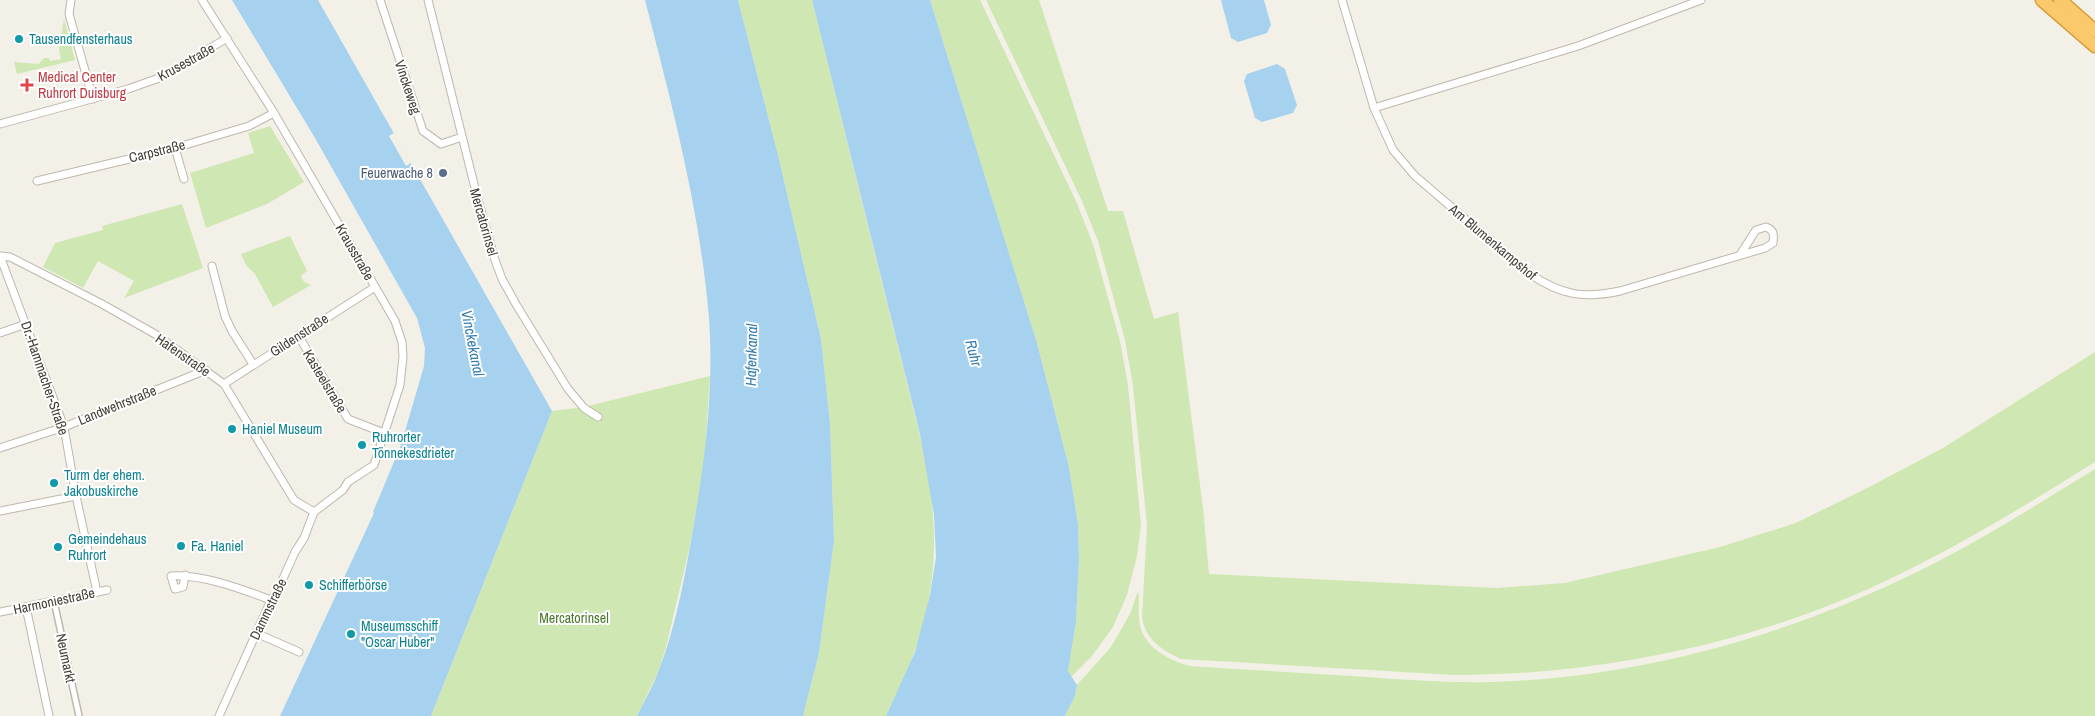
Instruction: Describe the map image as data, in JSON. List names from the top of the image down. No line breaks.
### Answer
{"streets":{"street":["Krusestraße","Vinckeweg","Carpstraße","Mercatorinsel","Am Blumenkampshof","Krausstraße","Gildenstraße","Hafenstraße","Dr.-Hammacher-Straße","Kasteelstraße","Landwehrstraße","Harmoniestraße","Dammstraße","Neumarkt"]},"crossings":[["Krusestraße","Krausstraße"],["Vinckeweg","Mercatorinsel"],["Carpstraße","Krausstraße"],["Krausstraße","Gildenstraße"],["Krausstraße","Hafenstraße"],["Krausstraße","Kasteelstraße"],["Krausstraße","Dammstraße"],["Gildenstraße","Hafenstraße"],["Gildenstraße","Kasteelstraße"],["Hafenstraße","Dr.-Hammacher-Straße"],["Hafenstraße","Landwehrstraße"],["Hafenstraße","Dammstraße"],["Dr.-Hammacher-Straße","Landwehrstraße"],["Dr.-Hammacher-Straße","Harmoniestraße"],["Harmoniestraße","Neumarkt"]],"water":["Vinckekanal","Ruhr","Hafenkanal"],"parks":["Mercatorinsel"],"places":{"other":["Tausendfensterhaus","Feuerwache 8","Haniel Museum","Ruhrorter Tönnekesdrieter","Turm der ehem. Jakobuskirche","Fa. Haniel","Gemeindehaus Ruhrort","Schifferbörse","Museumsschiff \"Oscar Huber\""],"health":["Medical Center Ruhrort Duisburg"]}}
